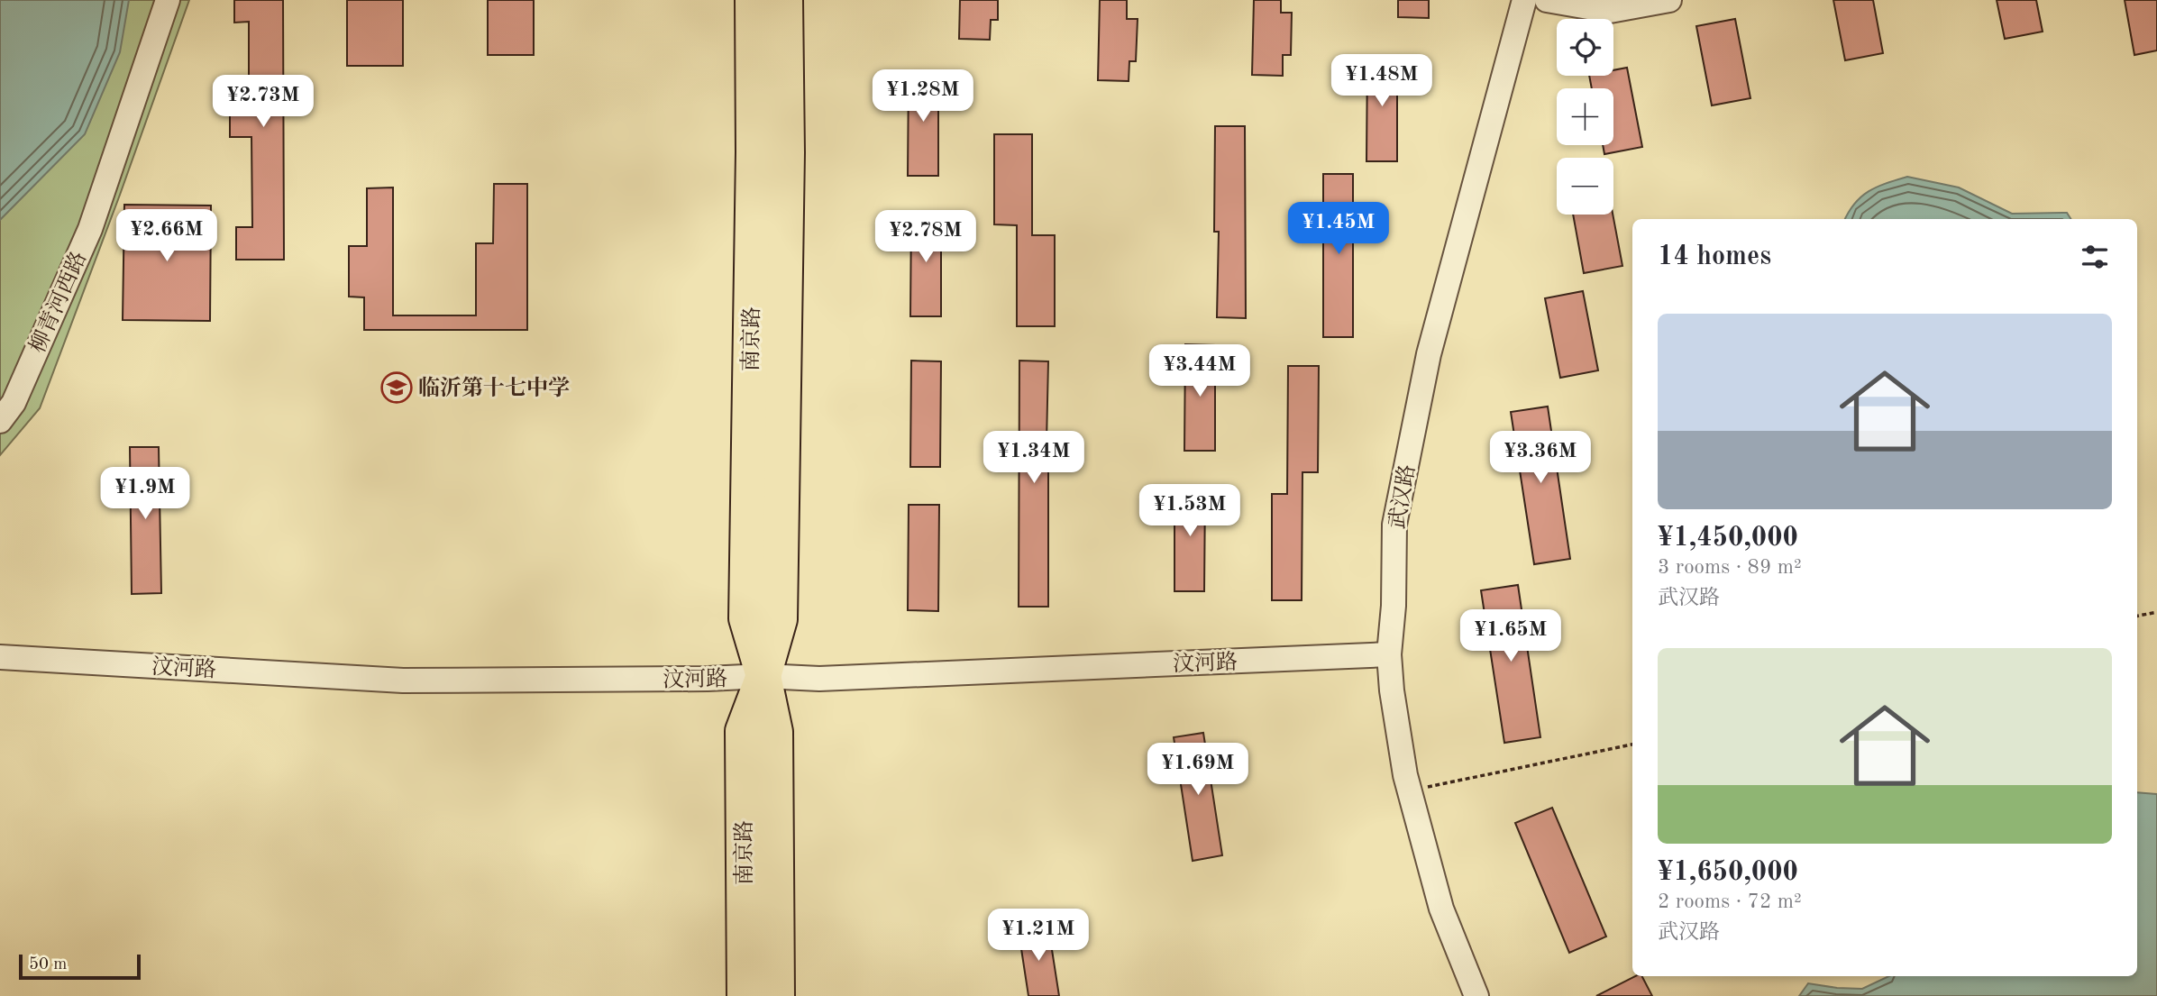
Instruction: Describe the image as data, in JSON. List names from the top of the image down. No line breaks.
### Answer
{"streets":{"highway":["南京路"],"street":["柳青河西路","武汉路","汶河路"]},"crossings":[["南京路","汶河路"],["武汉路","汶河路"]],"places":{"school or university":["临沂第十七中学"]},"scale_bar":"50 m","page":{"map_buttons":["+","−"],"price":["¥1.48M","¥1.28M","¥2.73M","¥1.45M","¥2.66M","¥2.78M","¥3.44M","¥1.34M","¥3.36M","¥1.9M","¥1.53M","¥1.65M","¥1.69M","¥1.21M"],"heading":"14 homes","list":[{"name":"¥1,450,000","note":"3 rooms · 89 m² · 武汉路"},{"name":"¥1,650,000","note":"2 rooms · 72 m² · 武汉路"}],"scale":"50 m"}}
